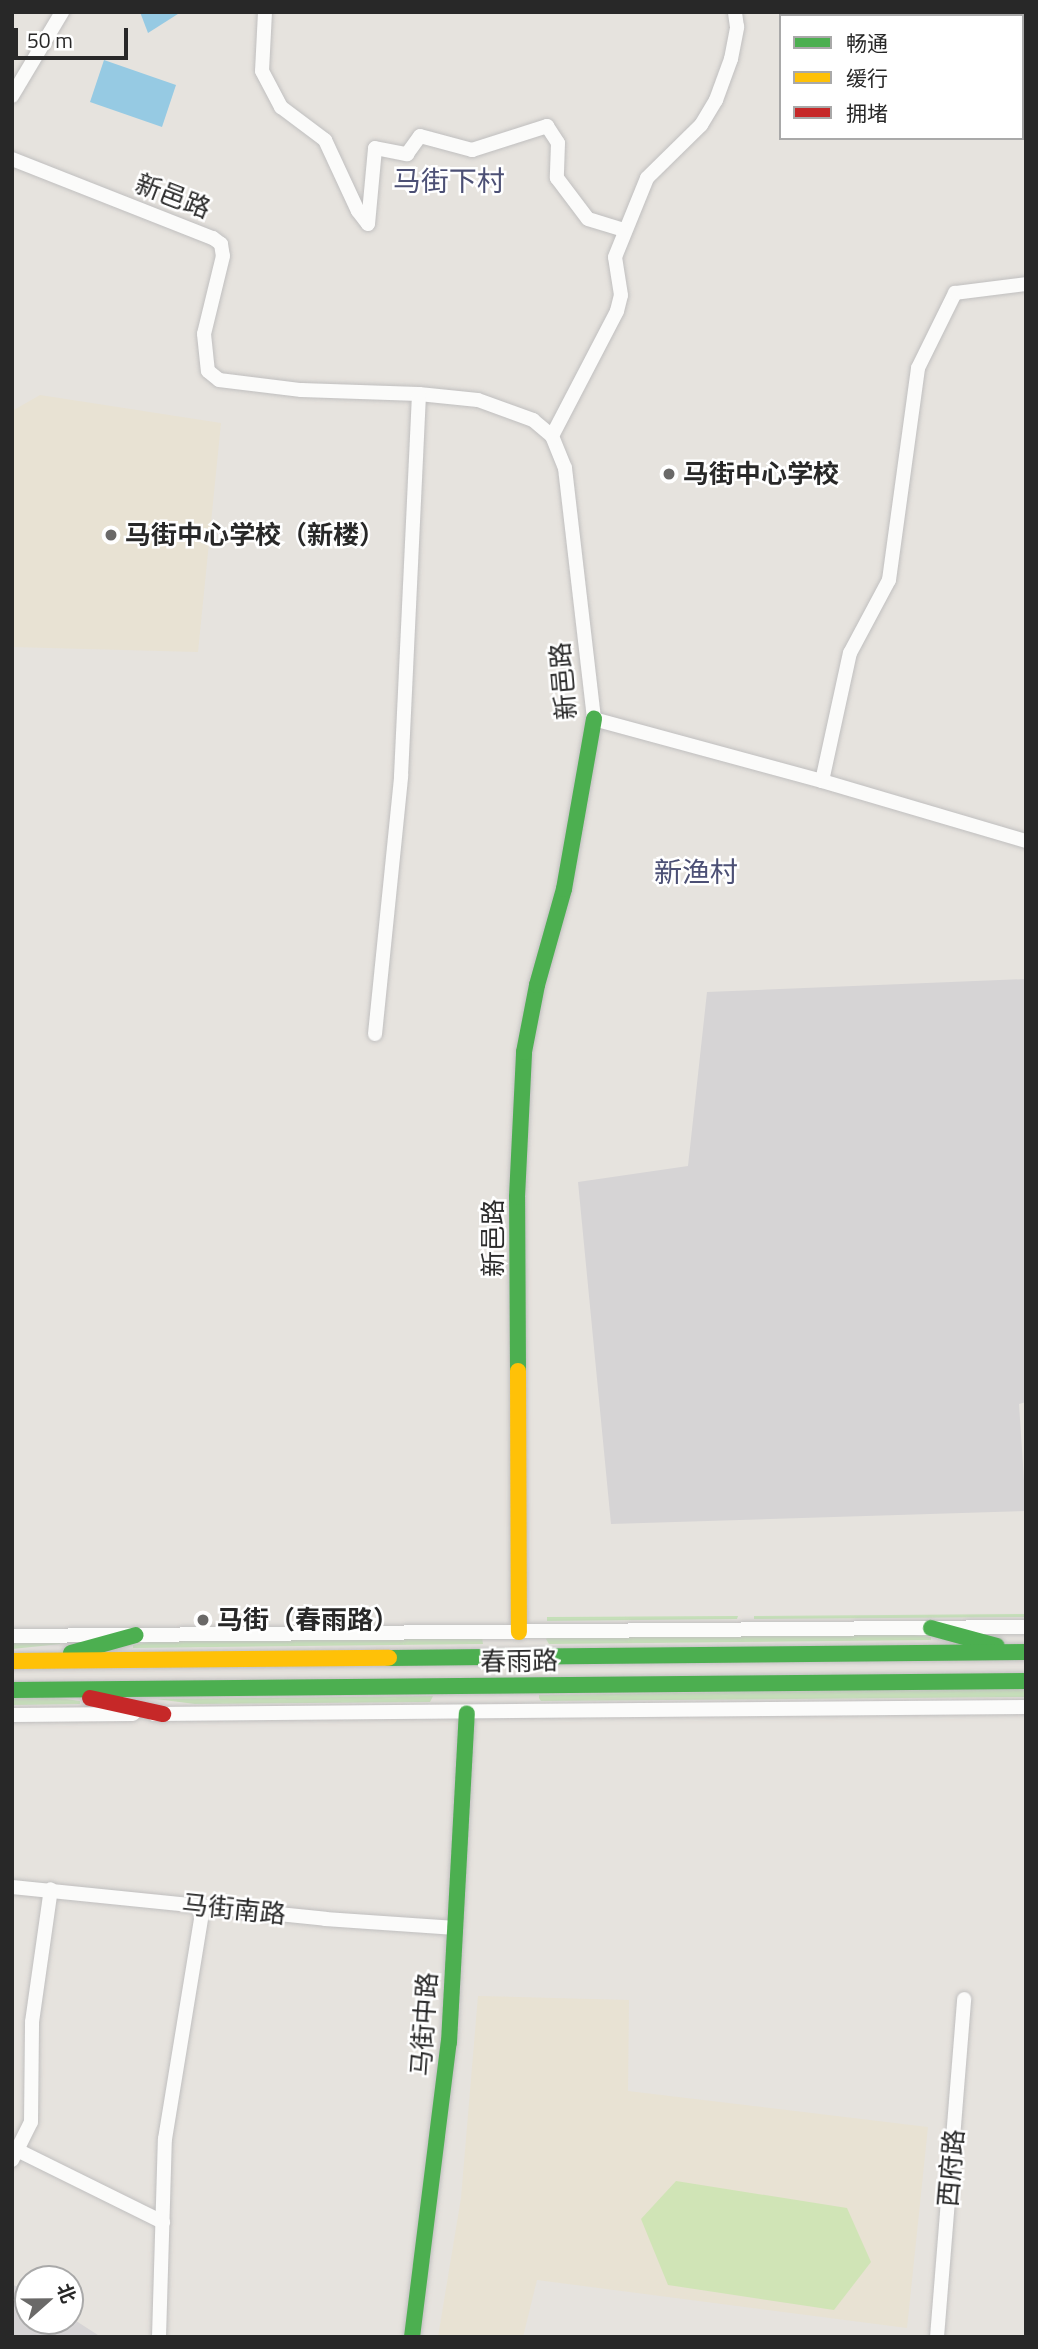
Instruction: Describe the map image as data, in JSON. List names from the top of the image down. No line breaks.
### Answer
{"streets":{"main road":["新邑路","春雨路","马街中路"],"street":["马街南路","西府路"]},"crossings":[["马街南路","马街中路"]],"districts":["马街下村","新渔村"],"places":["马街中心学校","马街中心学校（新楼）","马街（春雨路）"],"legend":["畅通","缓行","拥堵"],"scale_bar":"50 m","north":"right"}
